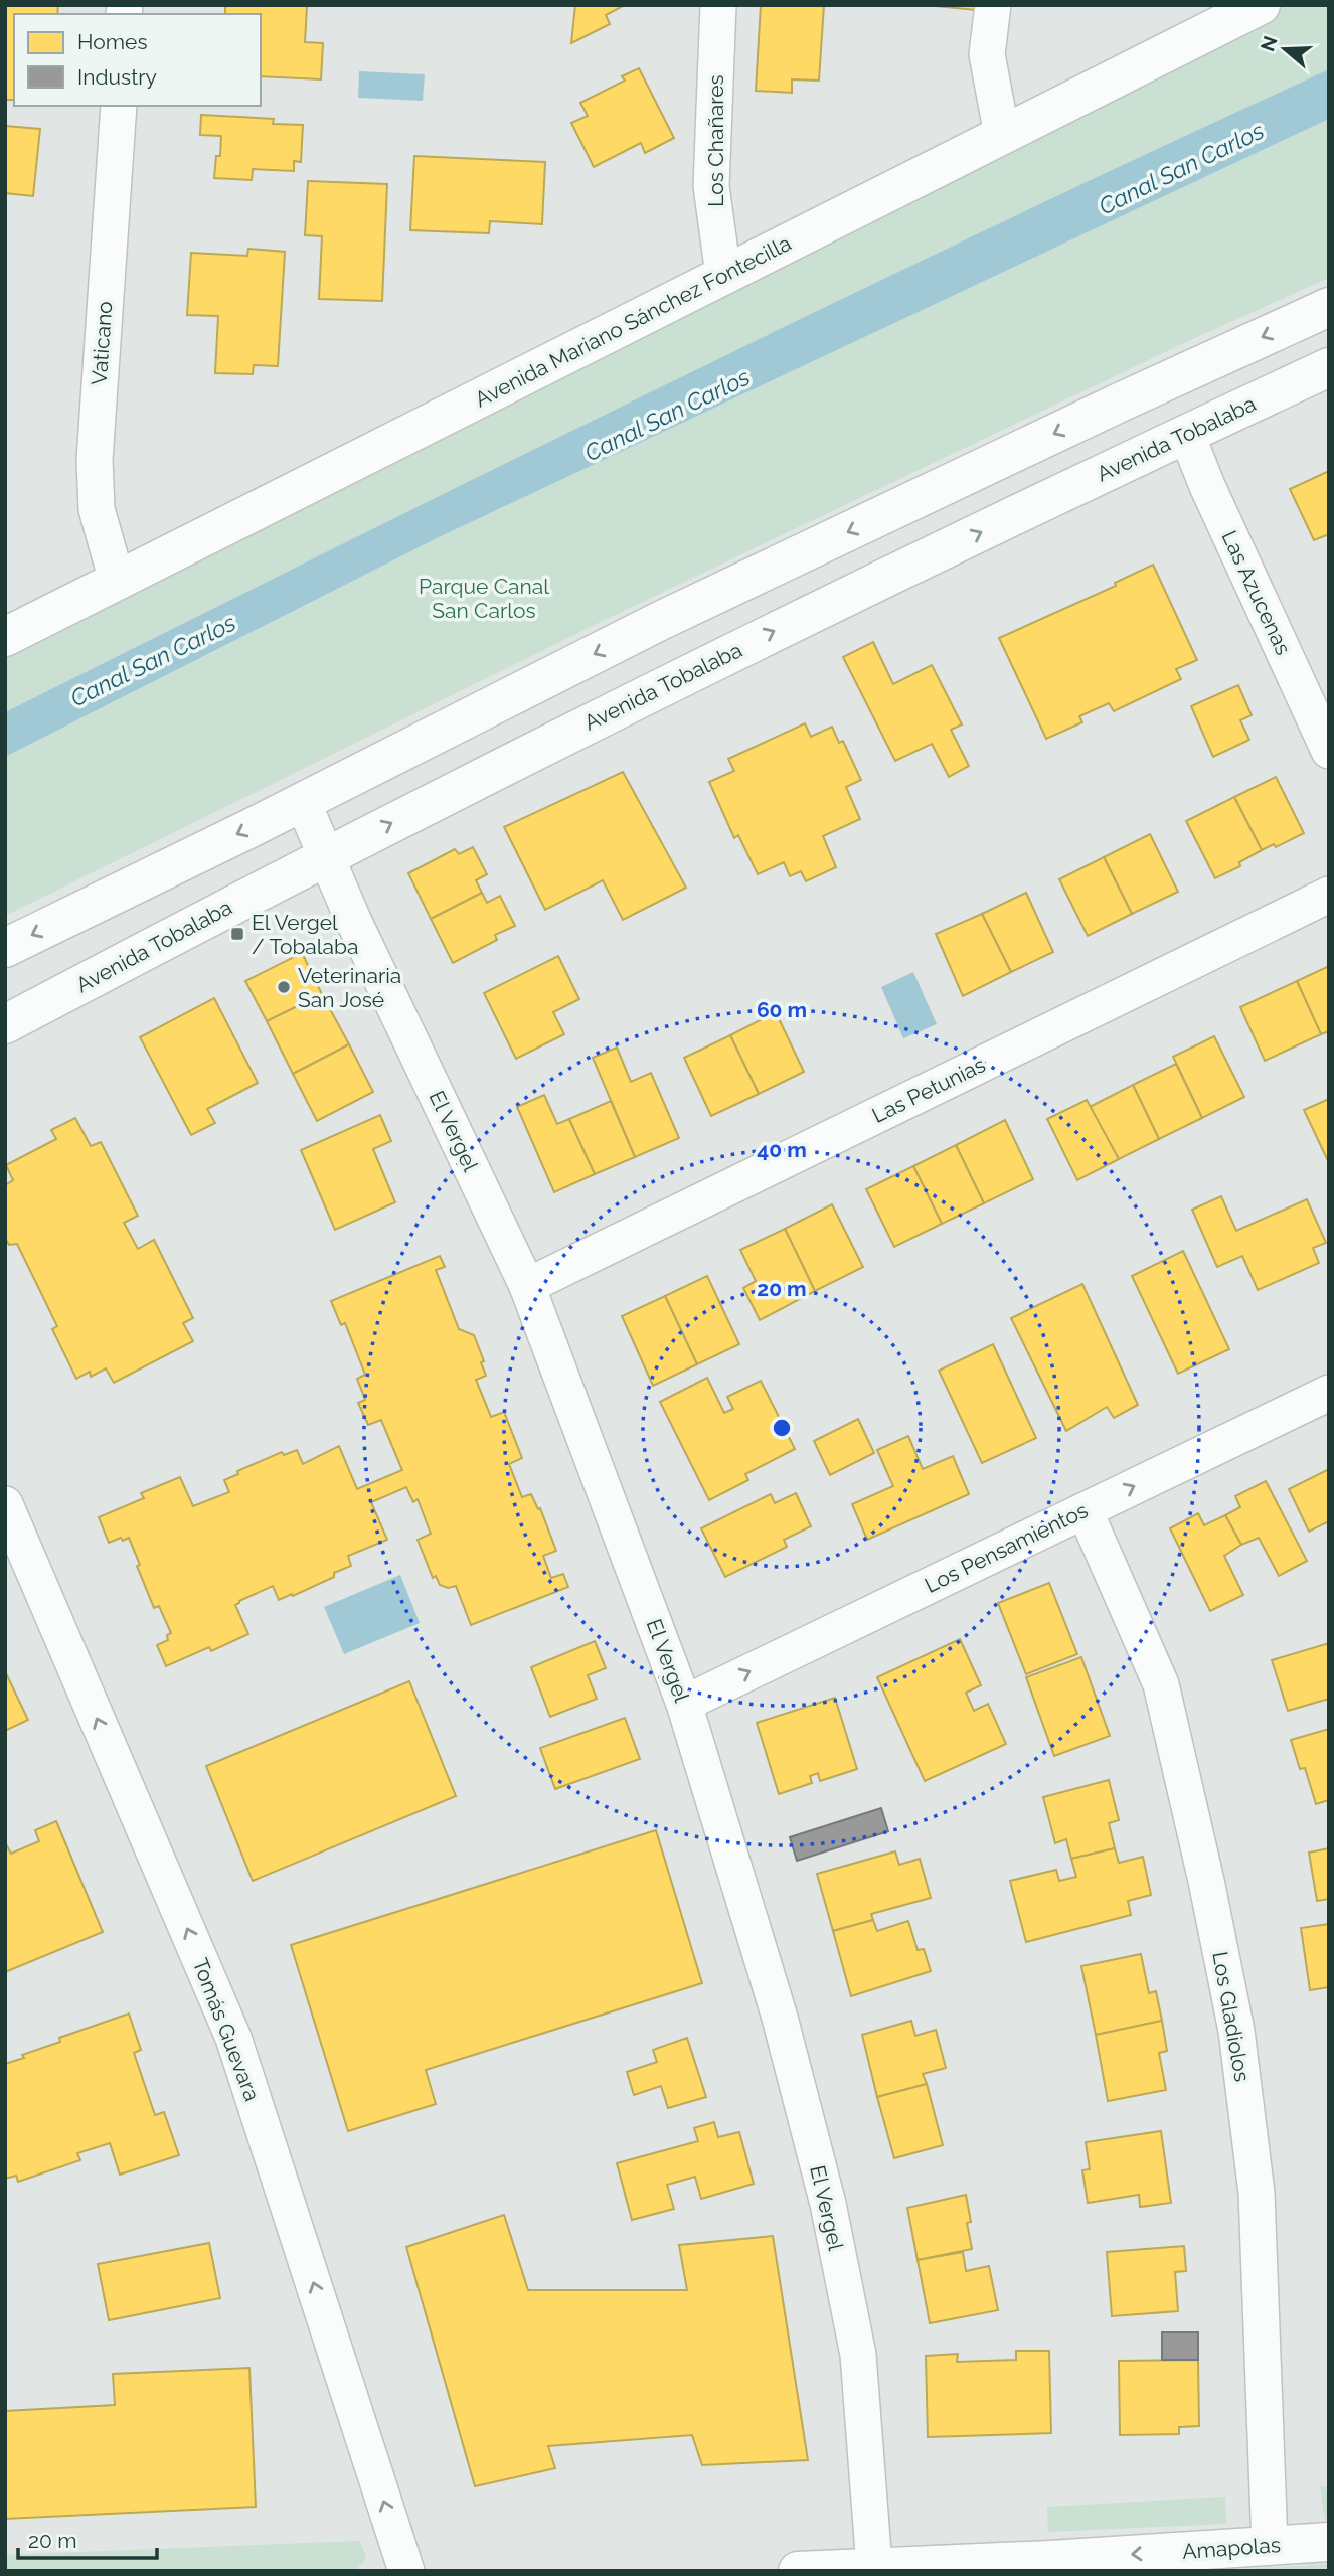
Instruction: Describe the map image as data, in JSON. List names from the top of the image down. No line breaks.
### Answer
{"streets":{"main road":["Avenida Mariano Sánchez Fontecilla","Avenida Tobalaba","Amapolas"],"street":["Los Chañares","Vaticano","Las Azucenas","Las Petunias","El Vergel","Los Pensamientos","Los Gladiolos","Tomás Guevara"]},"crossings":[["Los Chañares","Avenida Mariano Sánchez Fontecilla"],["Avenida Mariano Sánchez Fontecilla","Vaticano"],["Avenida Tobalaba","Las Azucenas"],["Avenida Tobalaba","El Vergel"],["Las Petunias","El Vergel"],["El Vergel","Los Pensamientos"],["El Vergel","Amapolas"],["Los Pensamientos","Los Gladiolos"],["Los Gladiolos","Amapolas"]],"one_way":["Los Pensamientos","Tomás Guevara","Amapolas"],"water":["Canal San Carlos"],"parks":["Parque Canal San Carlos"],"places":{"transit":["El Vergel / Tobalaba"],"other":["Veterinaria San José"]},"legend":["Homes","Industry"],"scale_bar":"20 m","north":"left","rings":["60 m","40 m","20 m"]}
